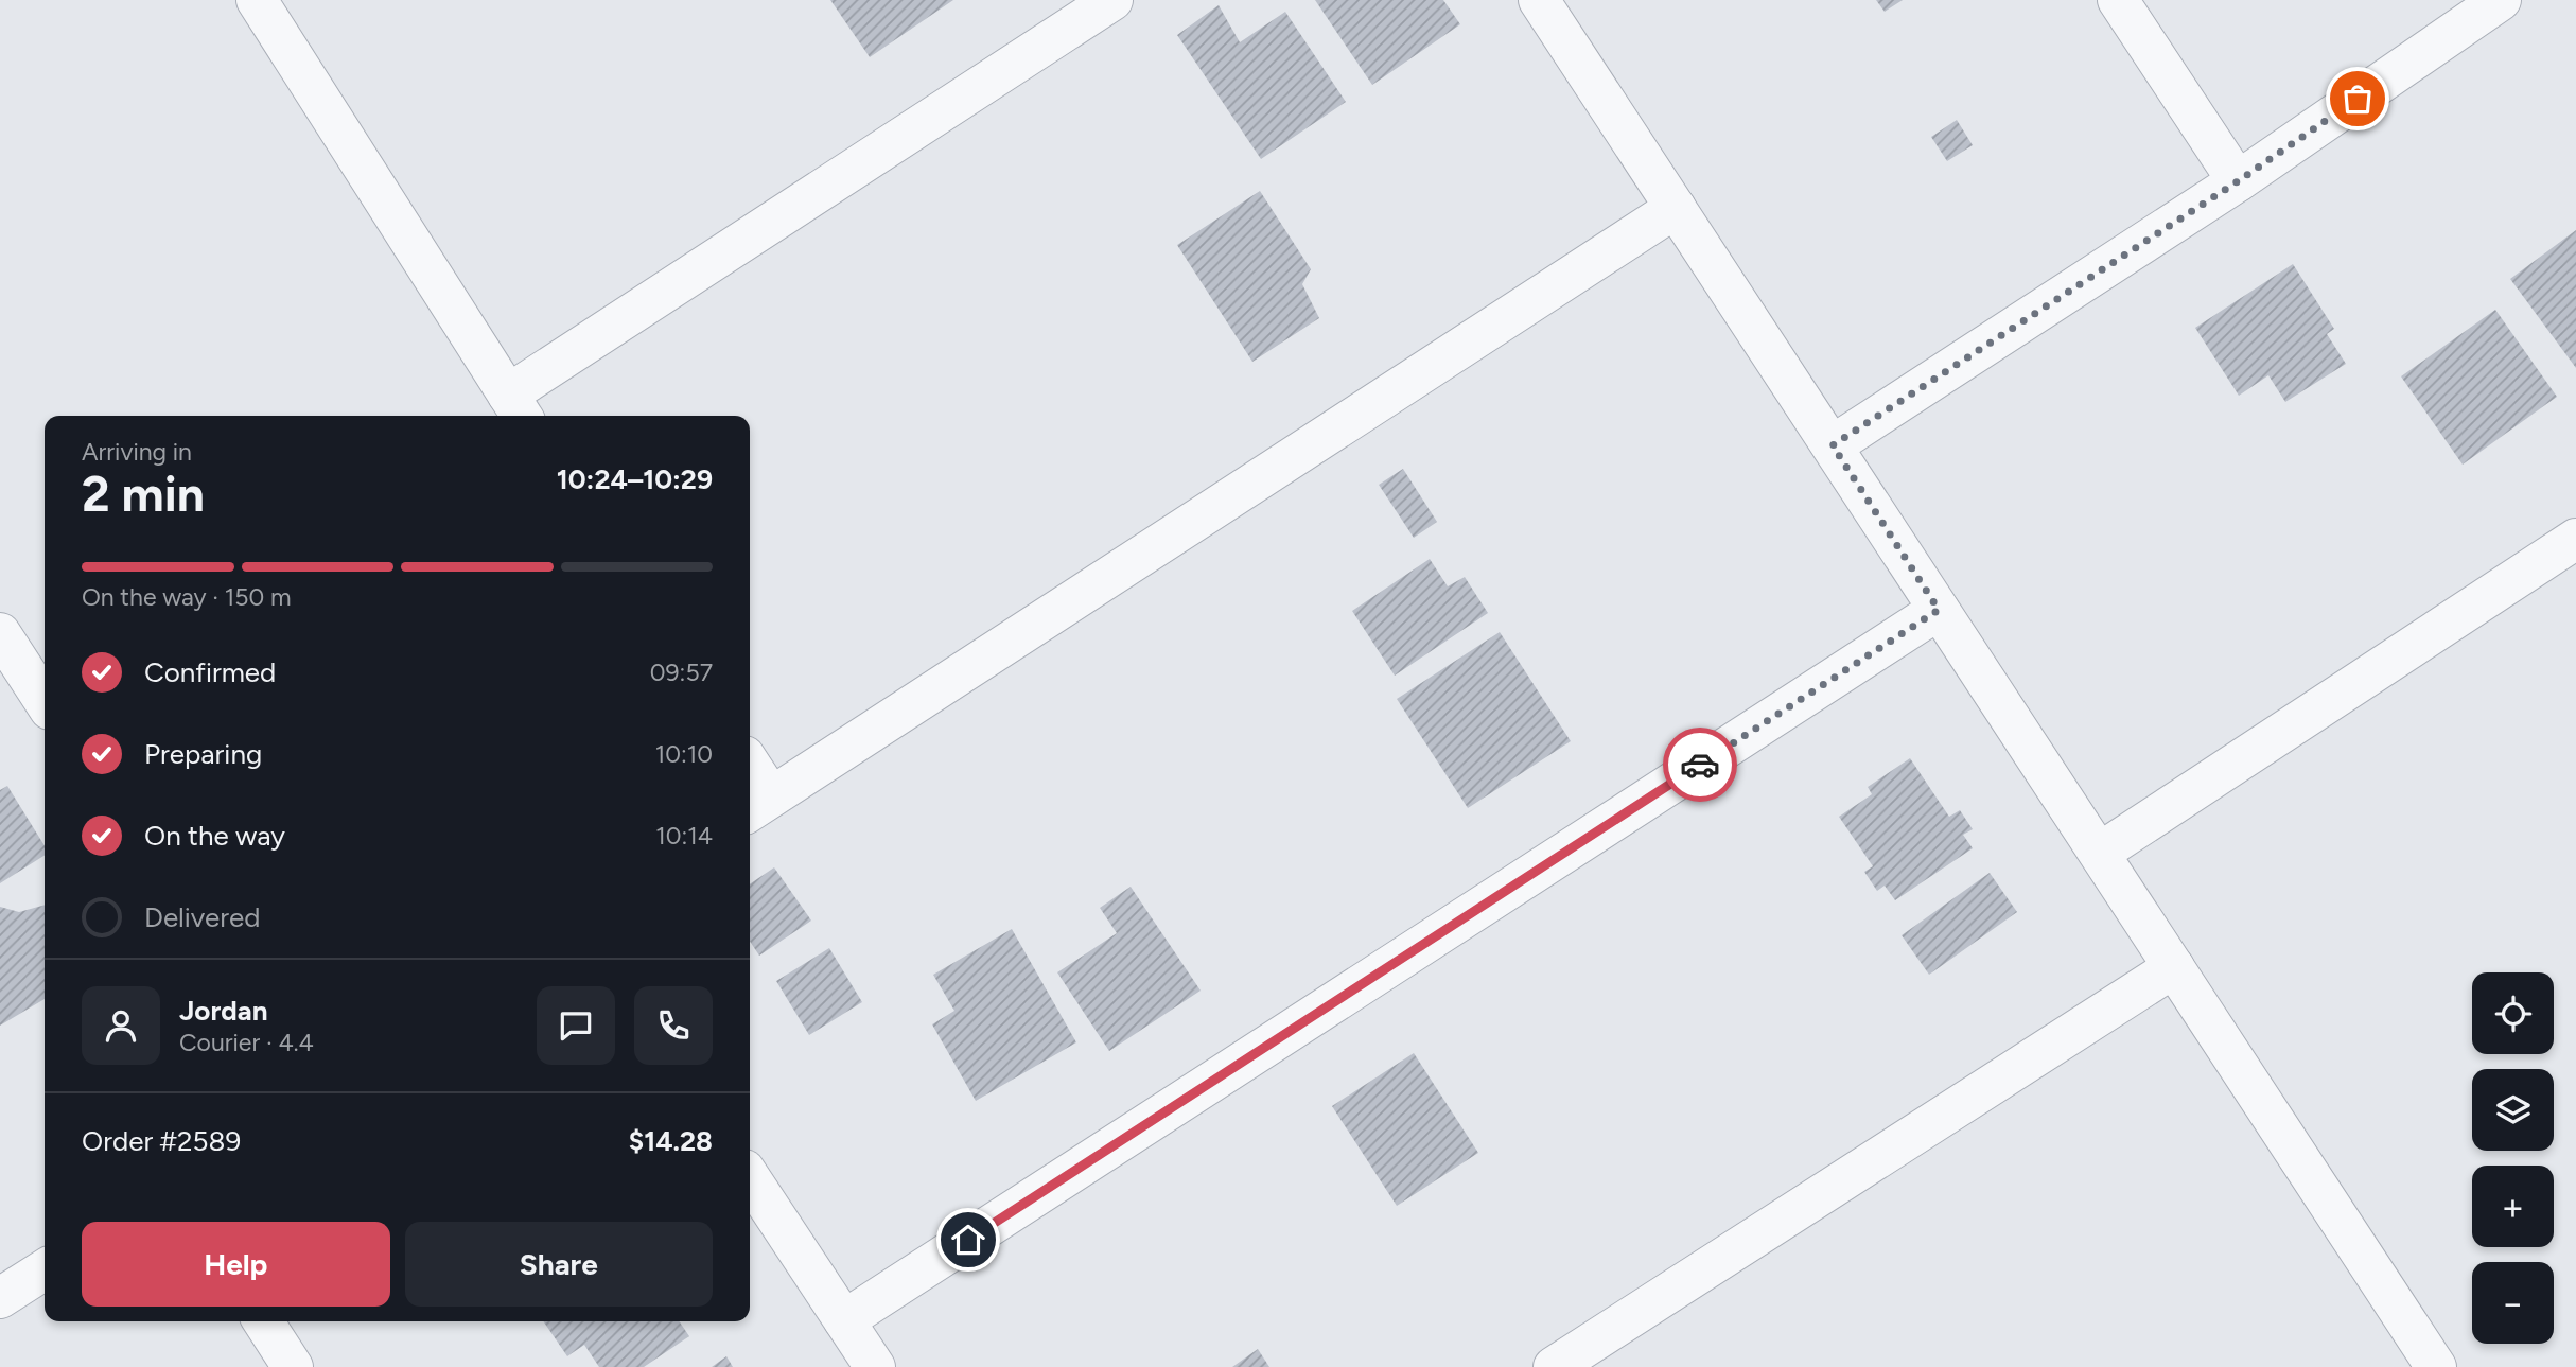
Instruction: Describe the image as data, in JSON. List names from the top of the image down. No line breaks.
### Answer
{"page":{"heading":["2 min","Arriving in","10:24–10:29"],"panel":["Jordan","Courier · 4.4","Order #2589","$14.28"],"bar":"On the way · 150 m","list":[["Confirmed","09:57"],["Preparing","10:10"],["On the way","10:14"],"Delivered"],"map_buttons":["+","−"],"buttons":["Help","Share"]}}
